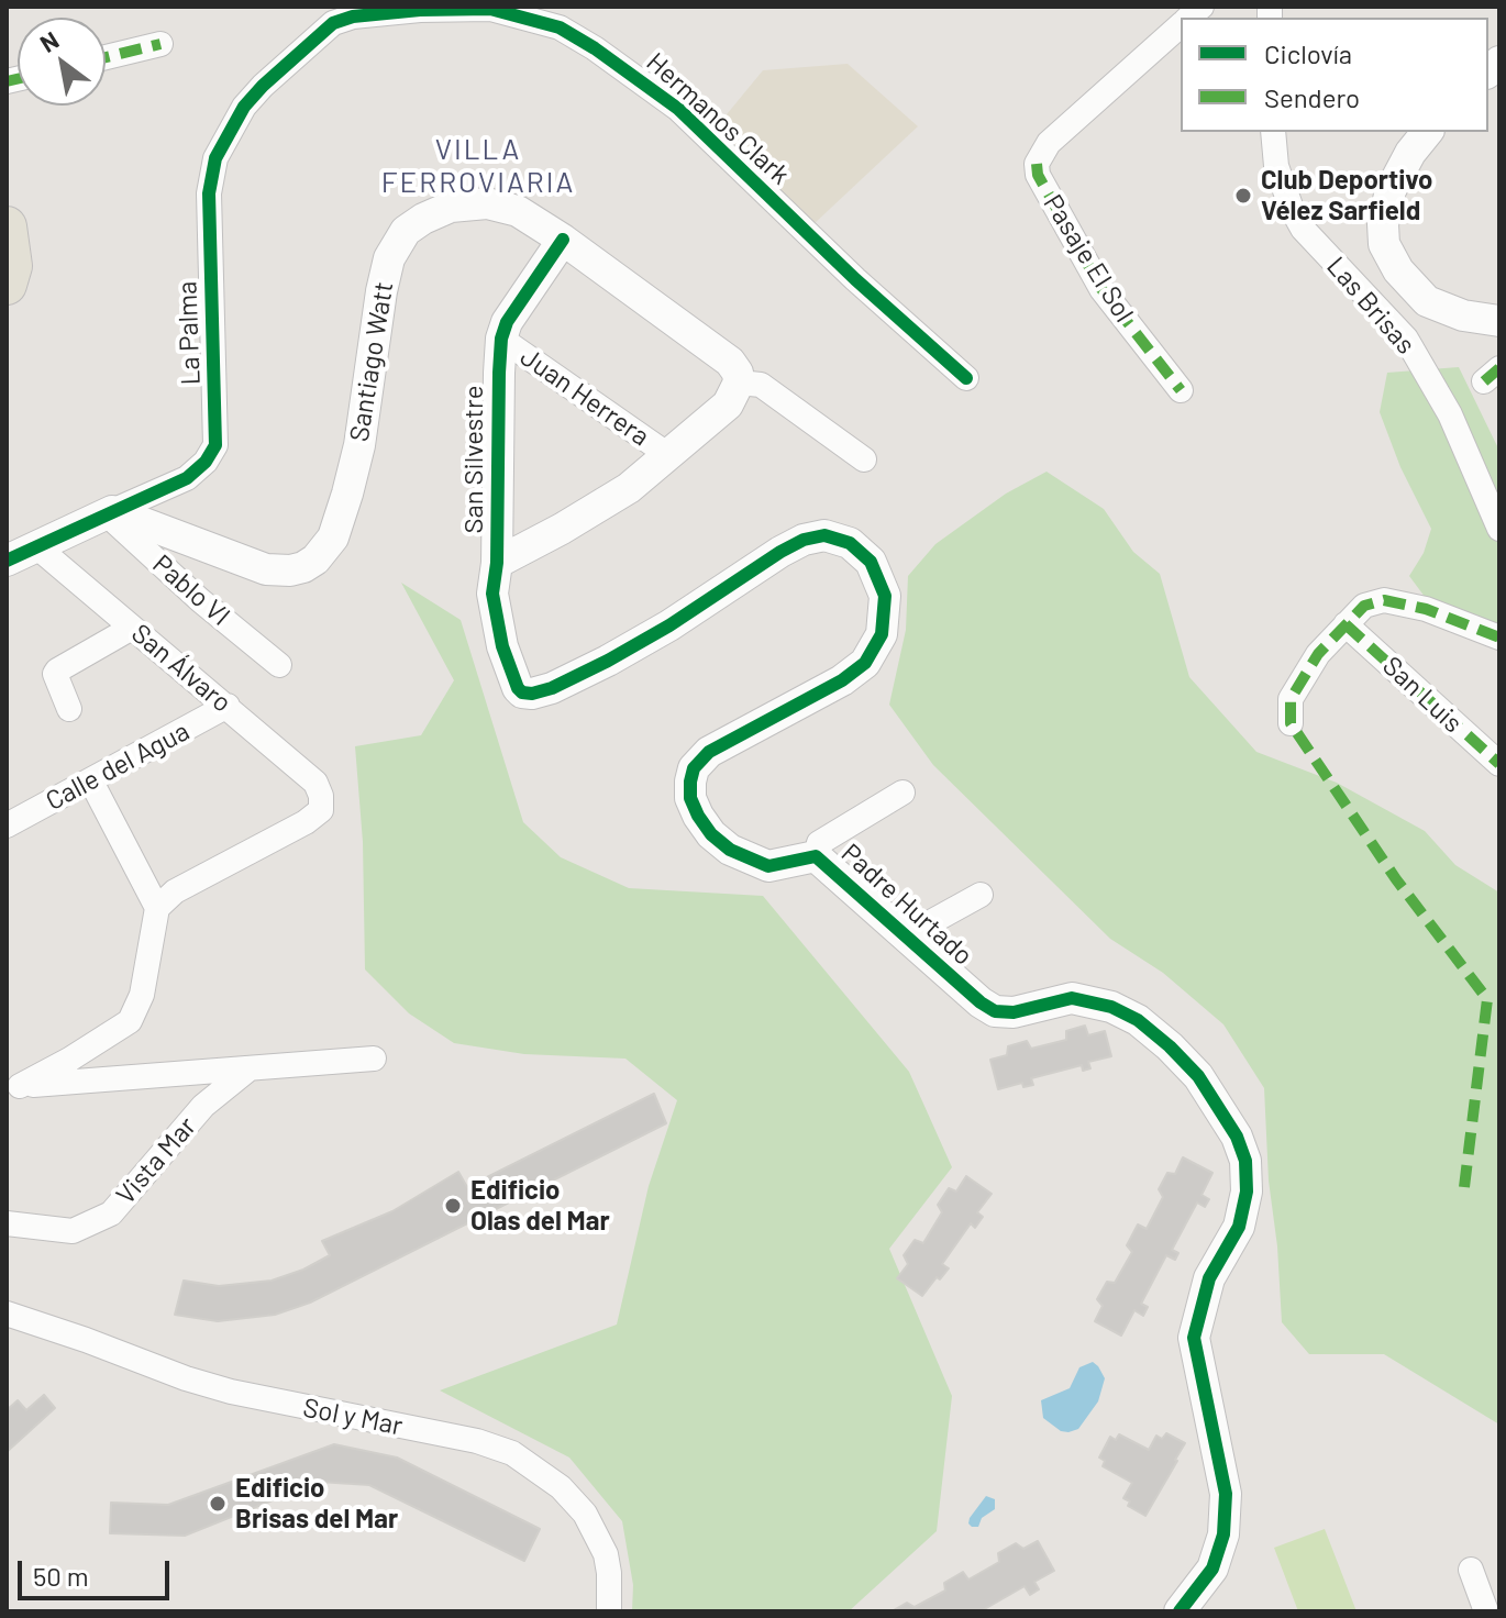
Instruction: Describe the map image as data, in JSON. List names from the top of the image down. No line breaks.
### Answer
{"streets":{"street":["Hermanos Clark","Pasaje El Sol","Las Brisas","La Palma","Santiago Watt","Juan Herrera","San Silvestre","Pablo VI","San Álvaro","San Luis","Calle del Agua","Padre Hurtado","Vista Mar","Sol y Mar"]},"crossings":[["Hermanos Clark","La Palma"],["La Palma","Santiago Watt"],["La Palma","Pablo VI"],["La Palma","San Álvaro"],["Santiago Watt","San Silvestre"],["Santiago Watt","Pablo VI"],["Juan Herrera","San Silvestre"],["San Silvestre","Padre Hurtado"],["San Álvaro","Calle del Agua"]],"districts":["VILLA FERROVIARIA"],"places":["Club Deportivo Vélez Sarfield","Edificio Olas del Mar","Edificio Brisas del Mar"],"legend":["Ciclovía","Sendero"],"scale_bar":"50 m","north":"top left"}
